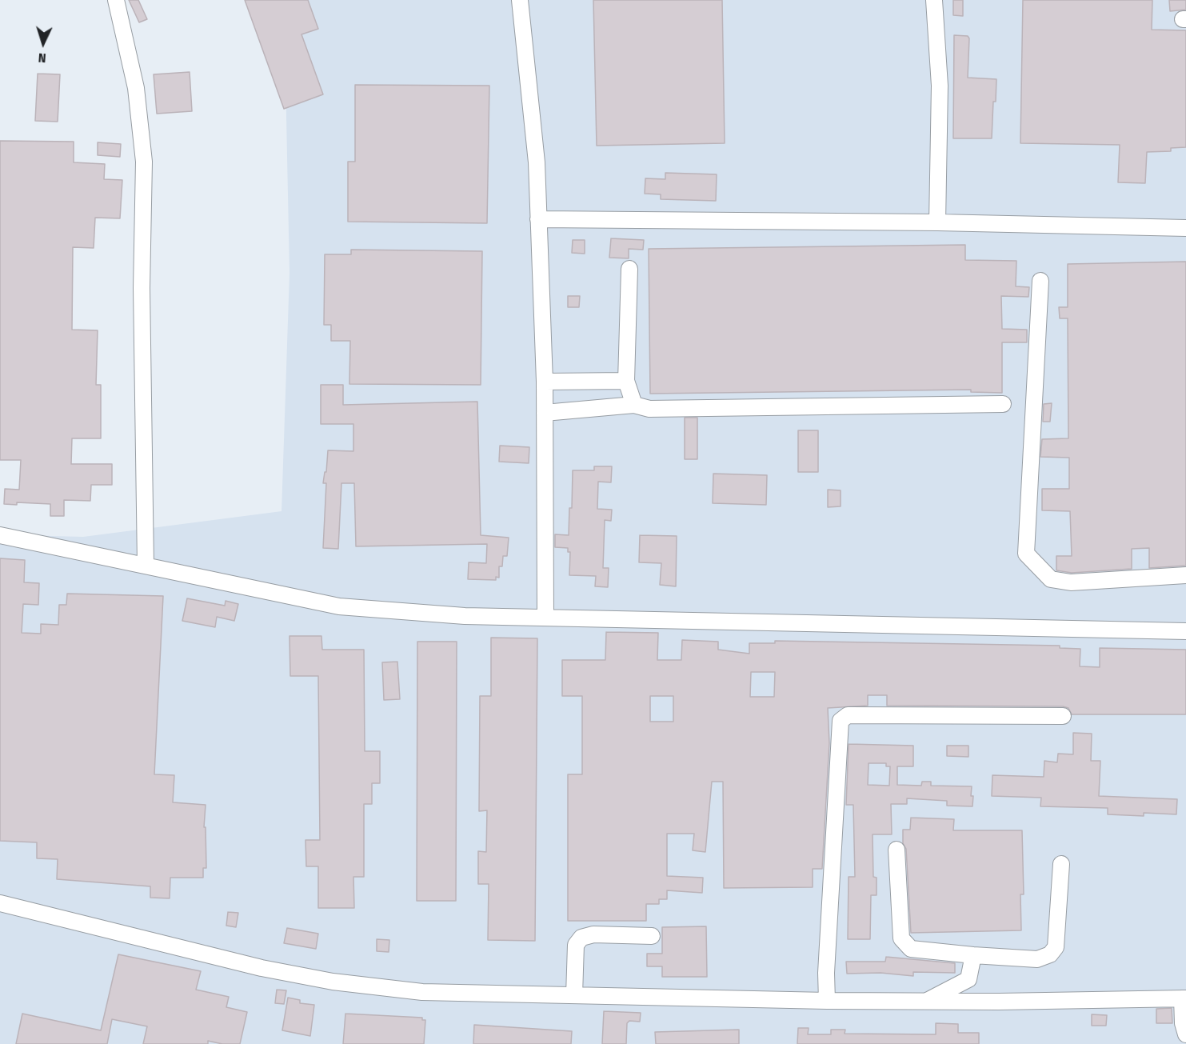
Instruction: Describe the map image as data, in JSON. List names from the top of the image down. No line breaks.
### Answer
{"north":"bottom"}
